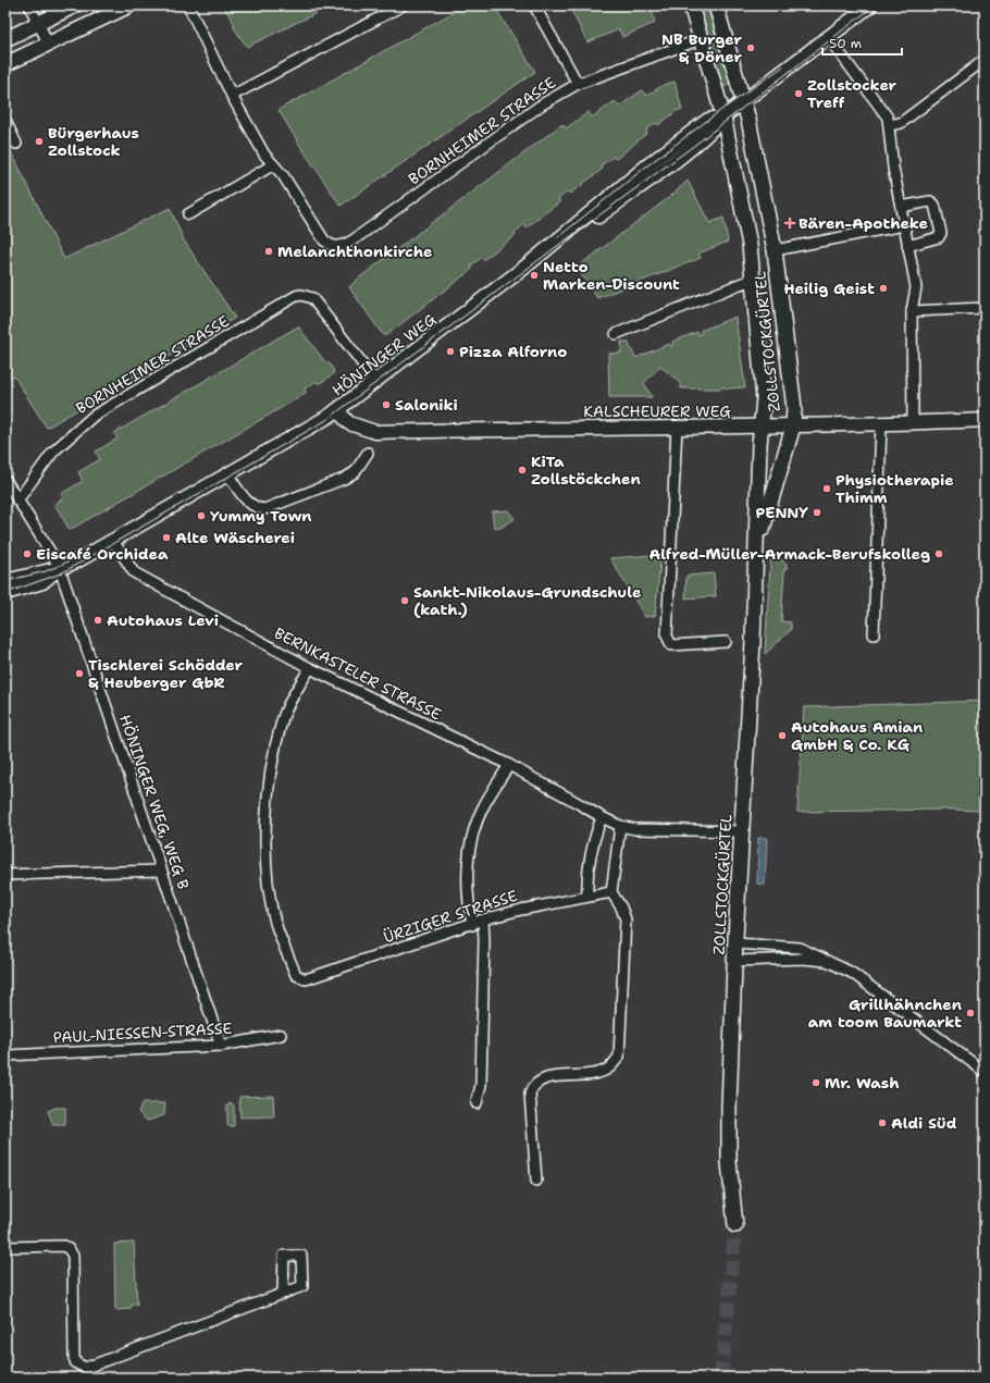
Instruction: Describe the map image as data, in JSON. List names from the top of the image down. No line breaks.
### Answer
{"streets":{"main road":["ZOLLSTOCKGÜRTEL"],"street":["BORNHEIMER STRASSE","HÖNINGER WEG","KALSCHEURER WEG","BERNKASTELER STRASSE","HÖNINGER WEG, WEG B","ÜRZIGER STRASSE","PAUL-NIESSEN-STRASSE"]},"crossings":[["BORNHEIMER STRASSE","ZOLLSTOCKGÜRTEL"],["BORNHEIMER STRASSE","HÖNINGER WEG"],["BORNHEIMER STRASSE","HÖNINGER WEG, WEG B"],["ZOLLSTOCKGÜRTEL","HÖNINGER WEG"],["ZOLLSTOCKGÜRTEL","KALSCHEURER WEG"],["ZOLLSTOCKGÜRTEL","BERNKASTELER STRASSE"],["HÖNINGER WEG","KALSCHEURER WEG"],["HÖNINGER WEG","BERNKASTELER STRASSE"],["HÖNINGER WEG","HÖNINGER WEG, WEG B"],["BERNKASTELER STRASSE","ÜRZIGER STRASSE"],["HÖNINGER WEG, WEG B","PAUL-NIESSEN-STRASSE"]],"places":{"other":["NB Burger & Döner","Zollstocker Treff","Bürgerhaus Zollstock","Melanchthonkirche","Netto Marken-Discount","Heilig Geist","Pizza Alforno","Saloniki","KiTa Zollstöckchen","Physiotherapie Thimm","PENNY","Yummy Town","Alte Wäscherei","Eiscafé Orchidea","Alfred-Müller-Armack-Berufskolleg","Sankt-Nikolaus-Grundschule (kath.)","Autohaus Levi","Tischlerei Schödder & Heuberger GbR","Autohaus Amian GmbH & Co. KG","Grillhähnchen am toom Baumarkt","Mr. Wash","Aldi Süd"],"health":["Bären-Apotheke"]},"scale_bar":"50 m"}
